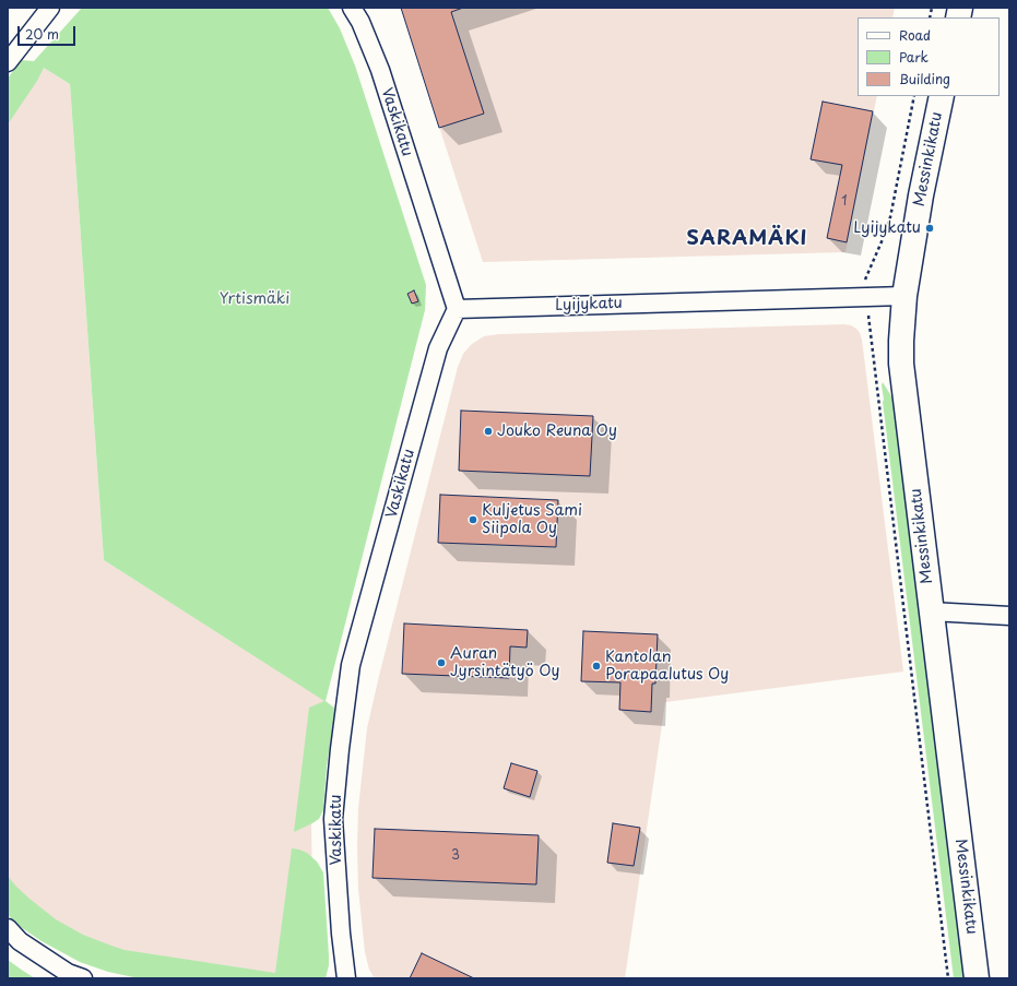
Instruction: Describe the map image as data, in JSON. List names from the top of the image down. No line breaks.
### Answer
{"streets":{"street":["Vaskikatu","Messinkikatu","Lyijykatu"]},"crossings":[["Vaskikatu","Lyijykatu"],["Messinkikatu","Lyijykatu"]],"districts":["SARAMÄKI"],"parks":["Yrtismäki"],"places":["Lyijykatu","Jouko Reuna Oy","Kuljetus Sami Siipola Oy","Auran Jyrsintätyö Oy","Kantolan Porapaalutus Oy"],"house_numbers":["1","3"],"legend":["Road","Park","Building"],"scale_bar":"20 m"}
